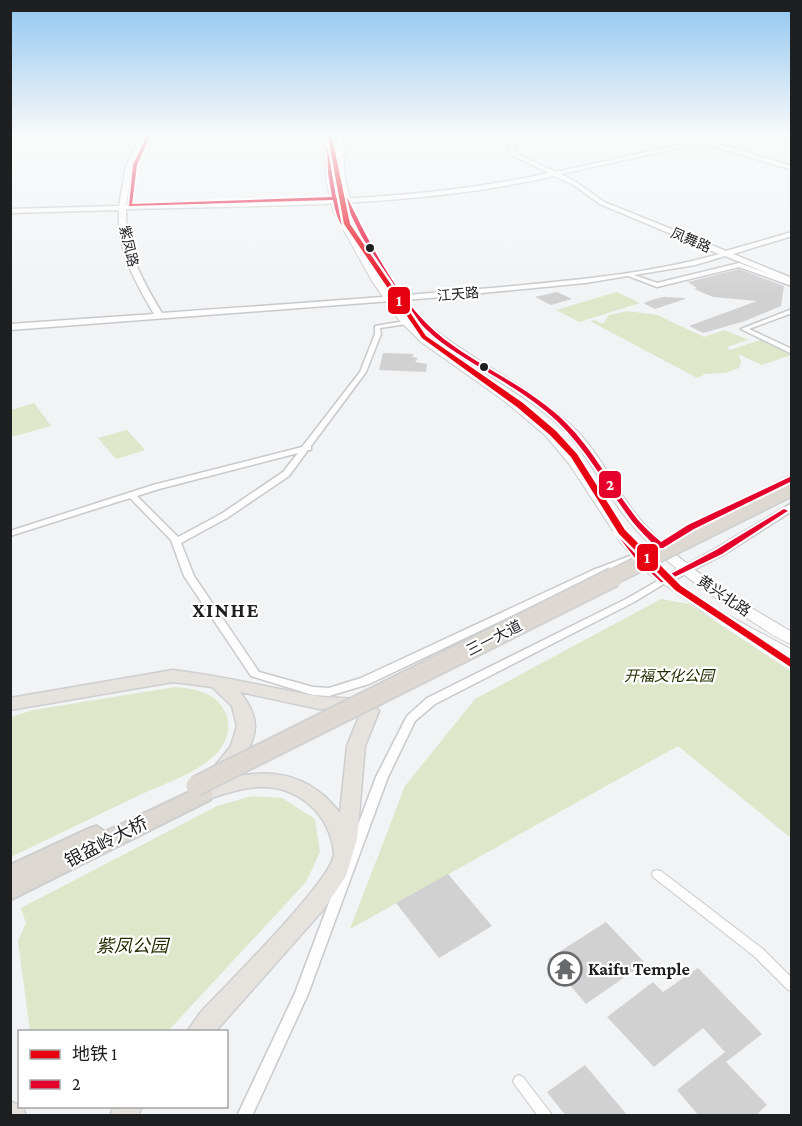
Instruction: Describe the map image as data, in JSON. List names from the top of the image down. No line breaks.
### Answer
{"streets":{"highway":["三一大道","银盆岭大桥"],"main road":["黄兴北路"],"street":["凤舞路","紫凤路","江天路"]},"crossings":[["凤舞路","江天路"],["紫凤路","江天路"],["江天路","黄兴北路"],["三一大道","银盆岭大桥"]],"districts":["XINHE"],"parks":["开福文化公园","紫凤公园"],"places":{"temple":["Kaifu Temple"]},"lines":["metro line 1","transit line 2"],"legend":["地铁 1","2"]}
